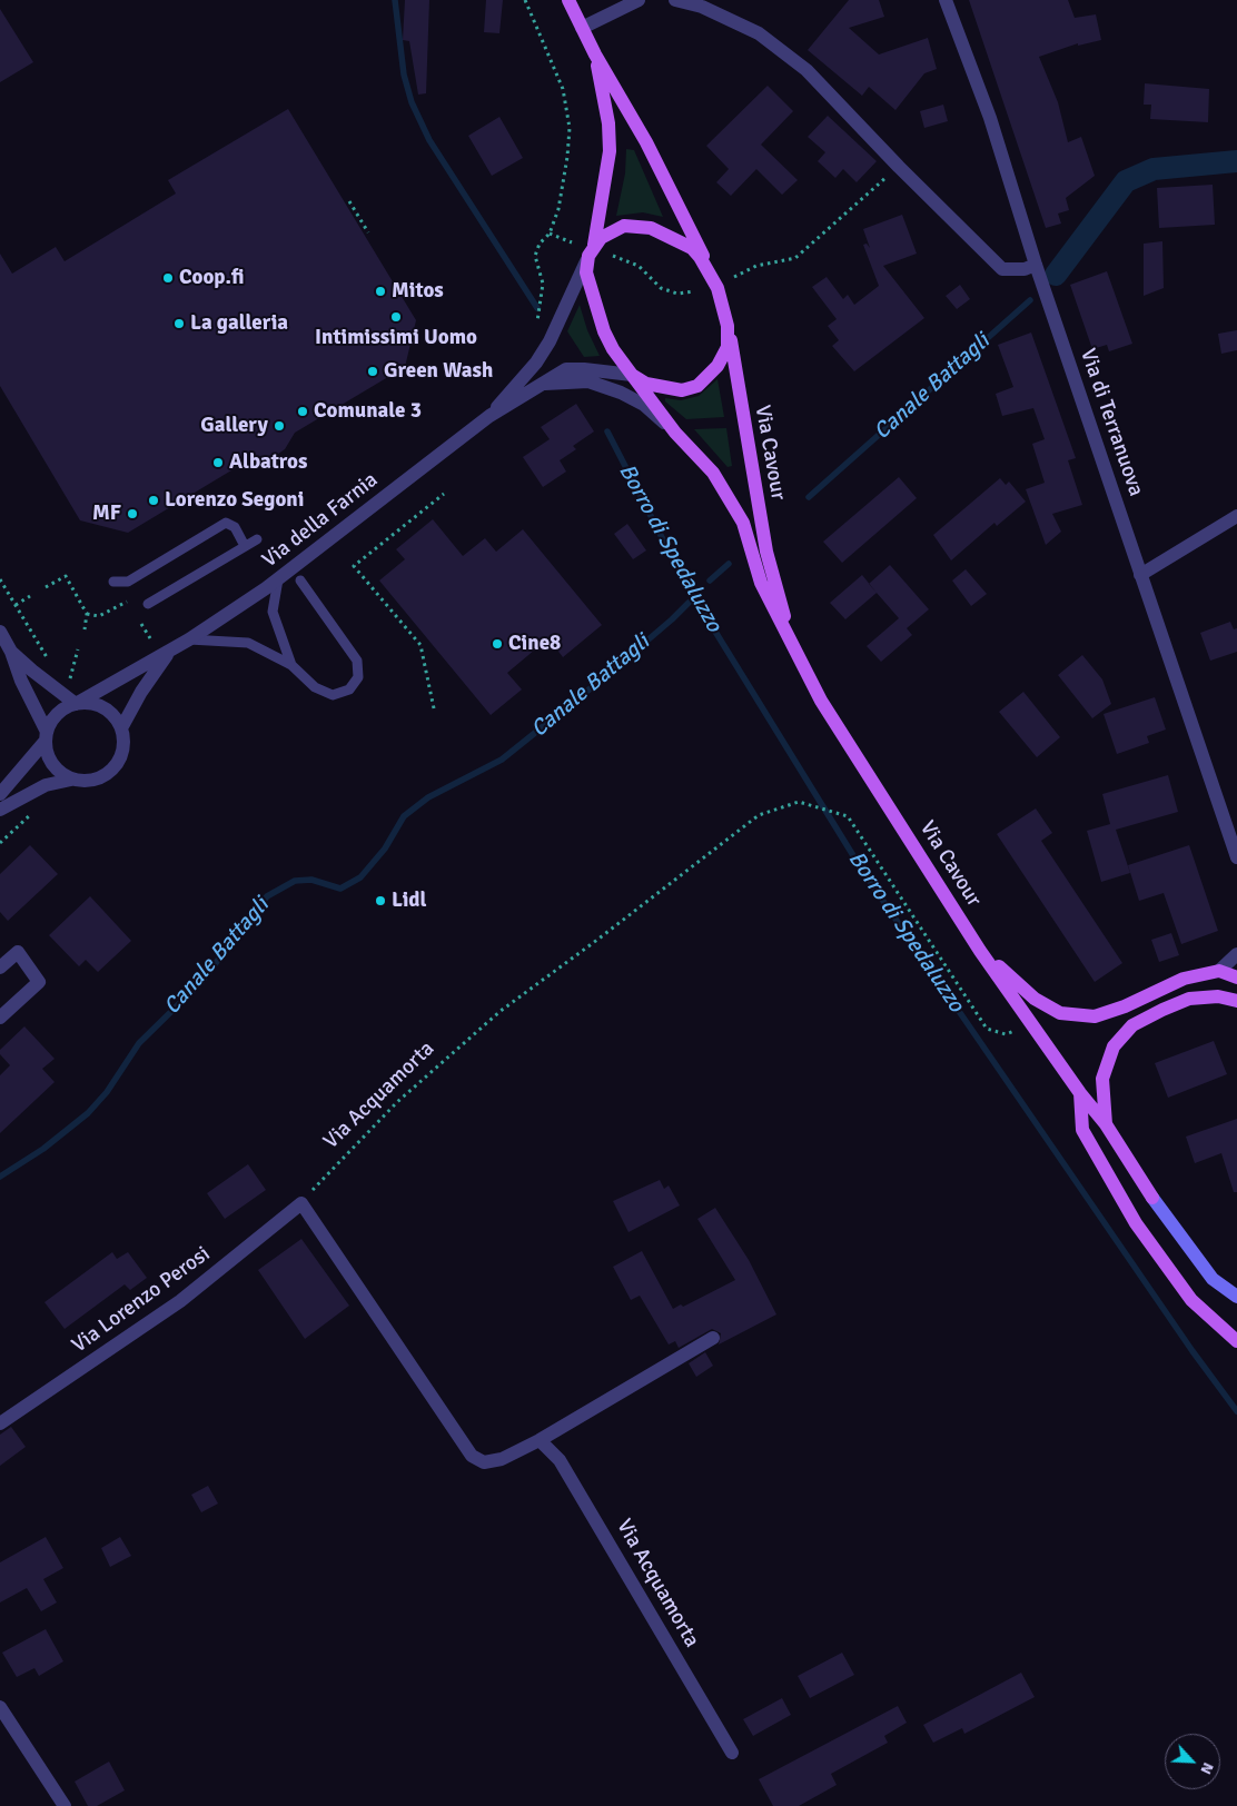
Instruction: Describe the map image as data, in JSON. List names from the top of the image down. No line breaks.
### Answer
{"streets":{"main road":["Via Cavour"],"street":["Via di Terranuova","Via della Farnia","Via Acquamorta","Via Lorenzo Perosi"]},"crossings":[["Via Cavour","Via della Farnia"],["Via Cavour","Via Acquamorta"],["Via Acquamorta","Via Lorenzo Perosi"]],"water":["Canale Battagli","Borro di Spedaluzzo"],"places":["Coop.fi","Mitos","Intimissimi Uomo","La galleria","Green Wash","Comunale 3","Gallery","Albatros","Lorenzo Segoni","MF","Cine8","Lidl"],"north":"bottom right"}
